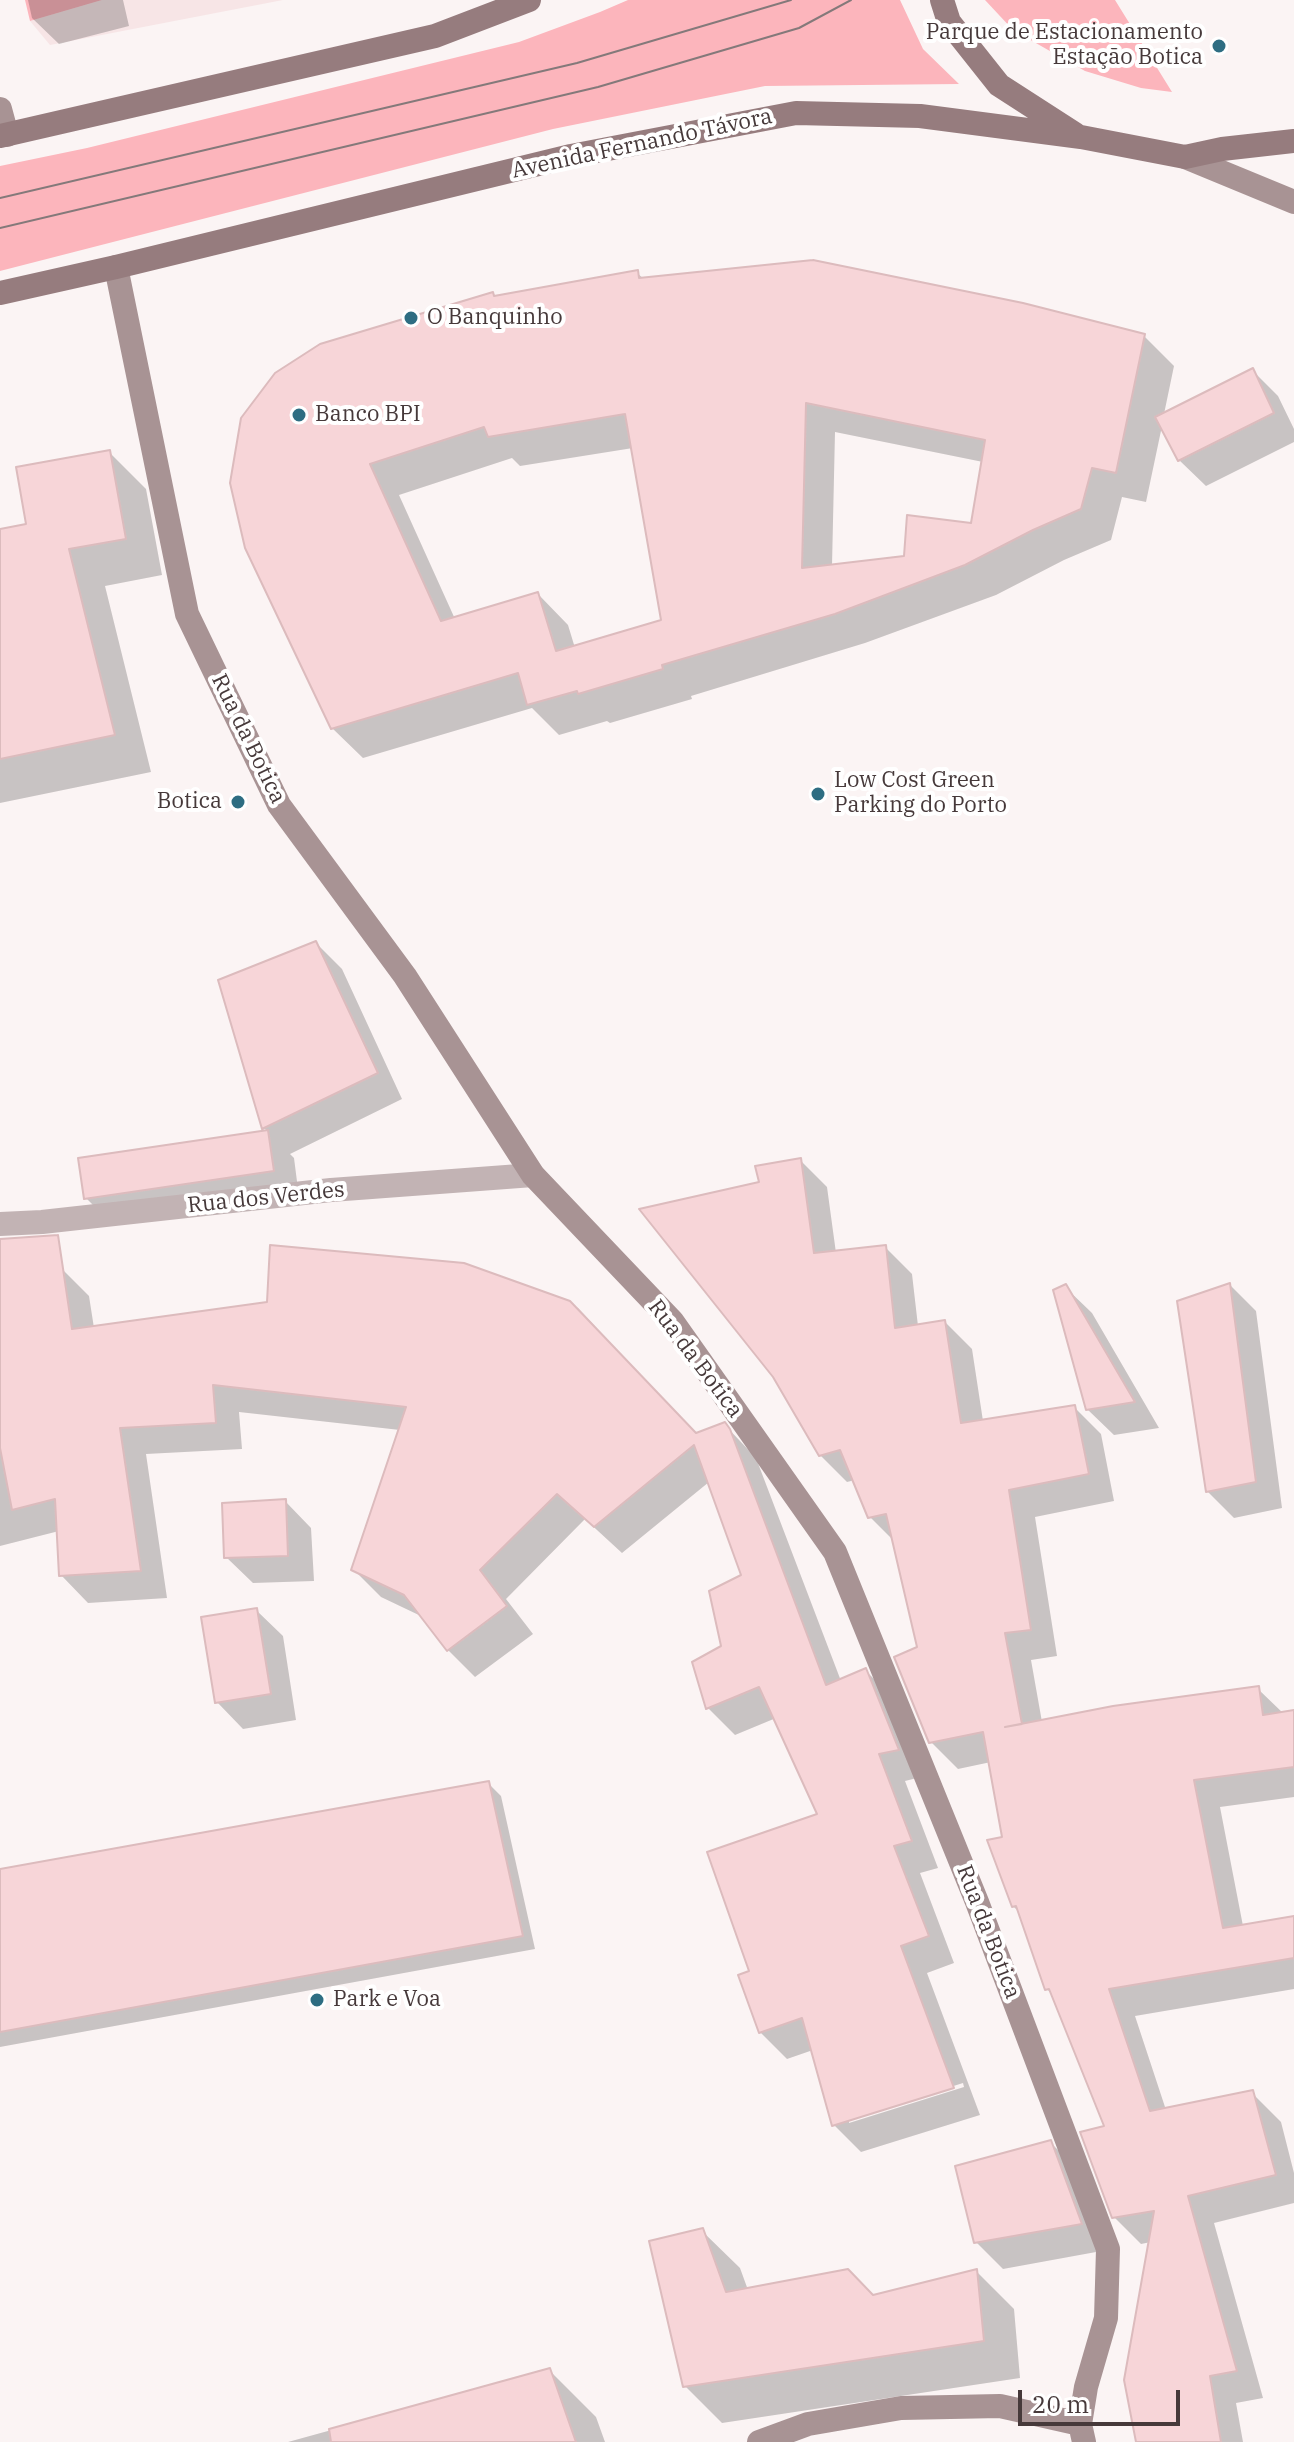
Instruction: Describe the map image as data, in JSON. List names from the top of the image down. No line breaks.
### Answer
{"streets":{"main road":["Avenida Fernando Távora"],"street":["Rua da Botica","Rua dos Verdes"]},"crossings":[["Avenida Fernando Távora","Rua da Botica"],["Rua da Botica","Rua dos Verdes"]],"places":["Parque de Estacionamento Estação Botica","O Banquinho","Banco BPI","Low Cost Green Parking do Porto","Botica","Park e Voa"],"scale_bar":"20 m"}
